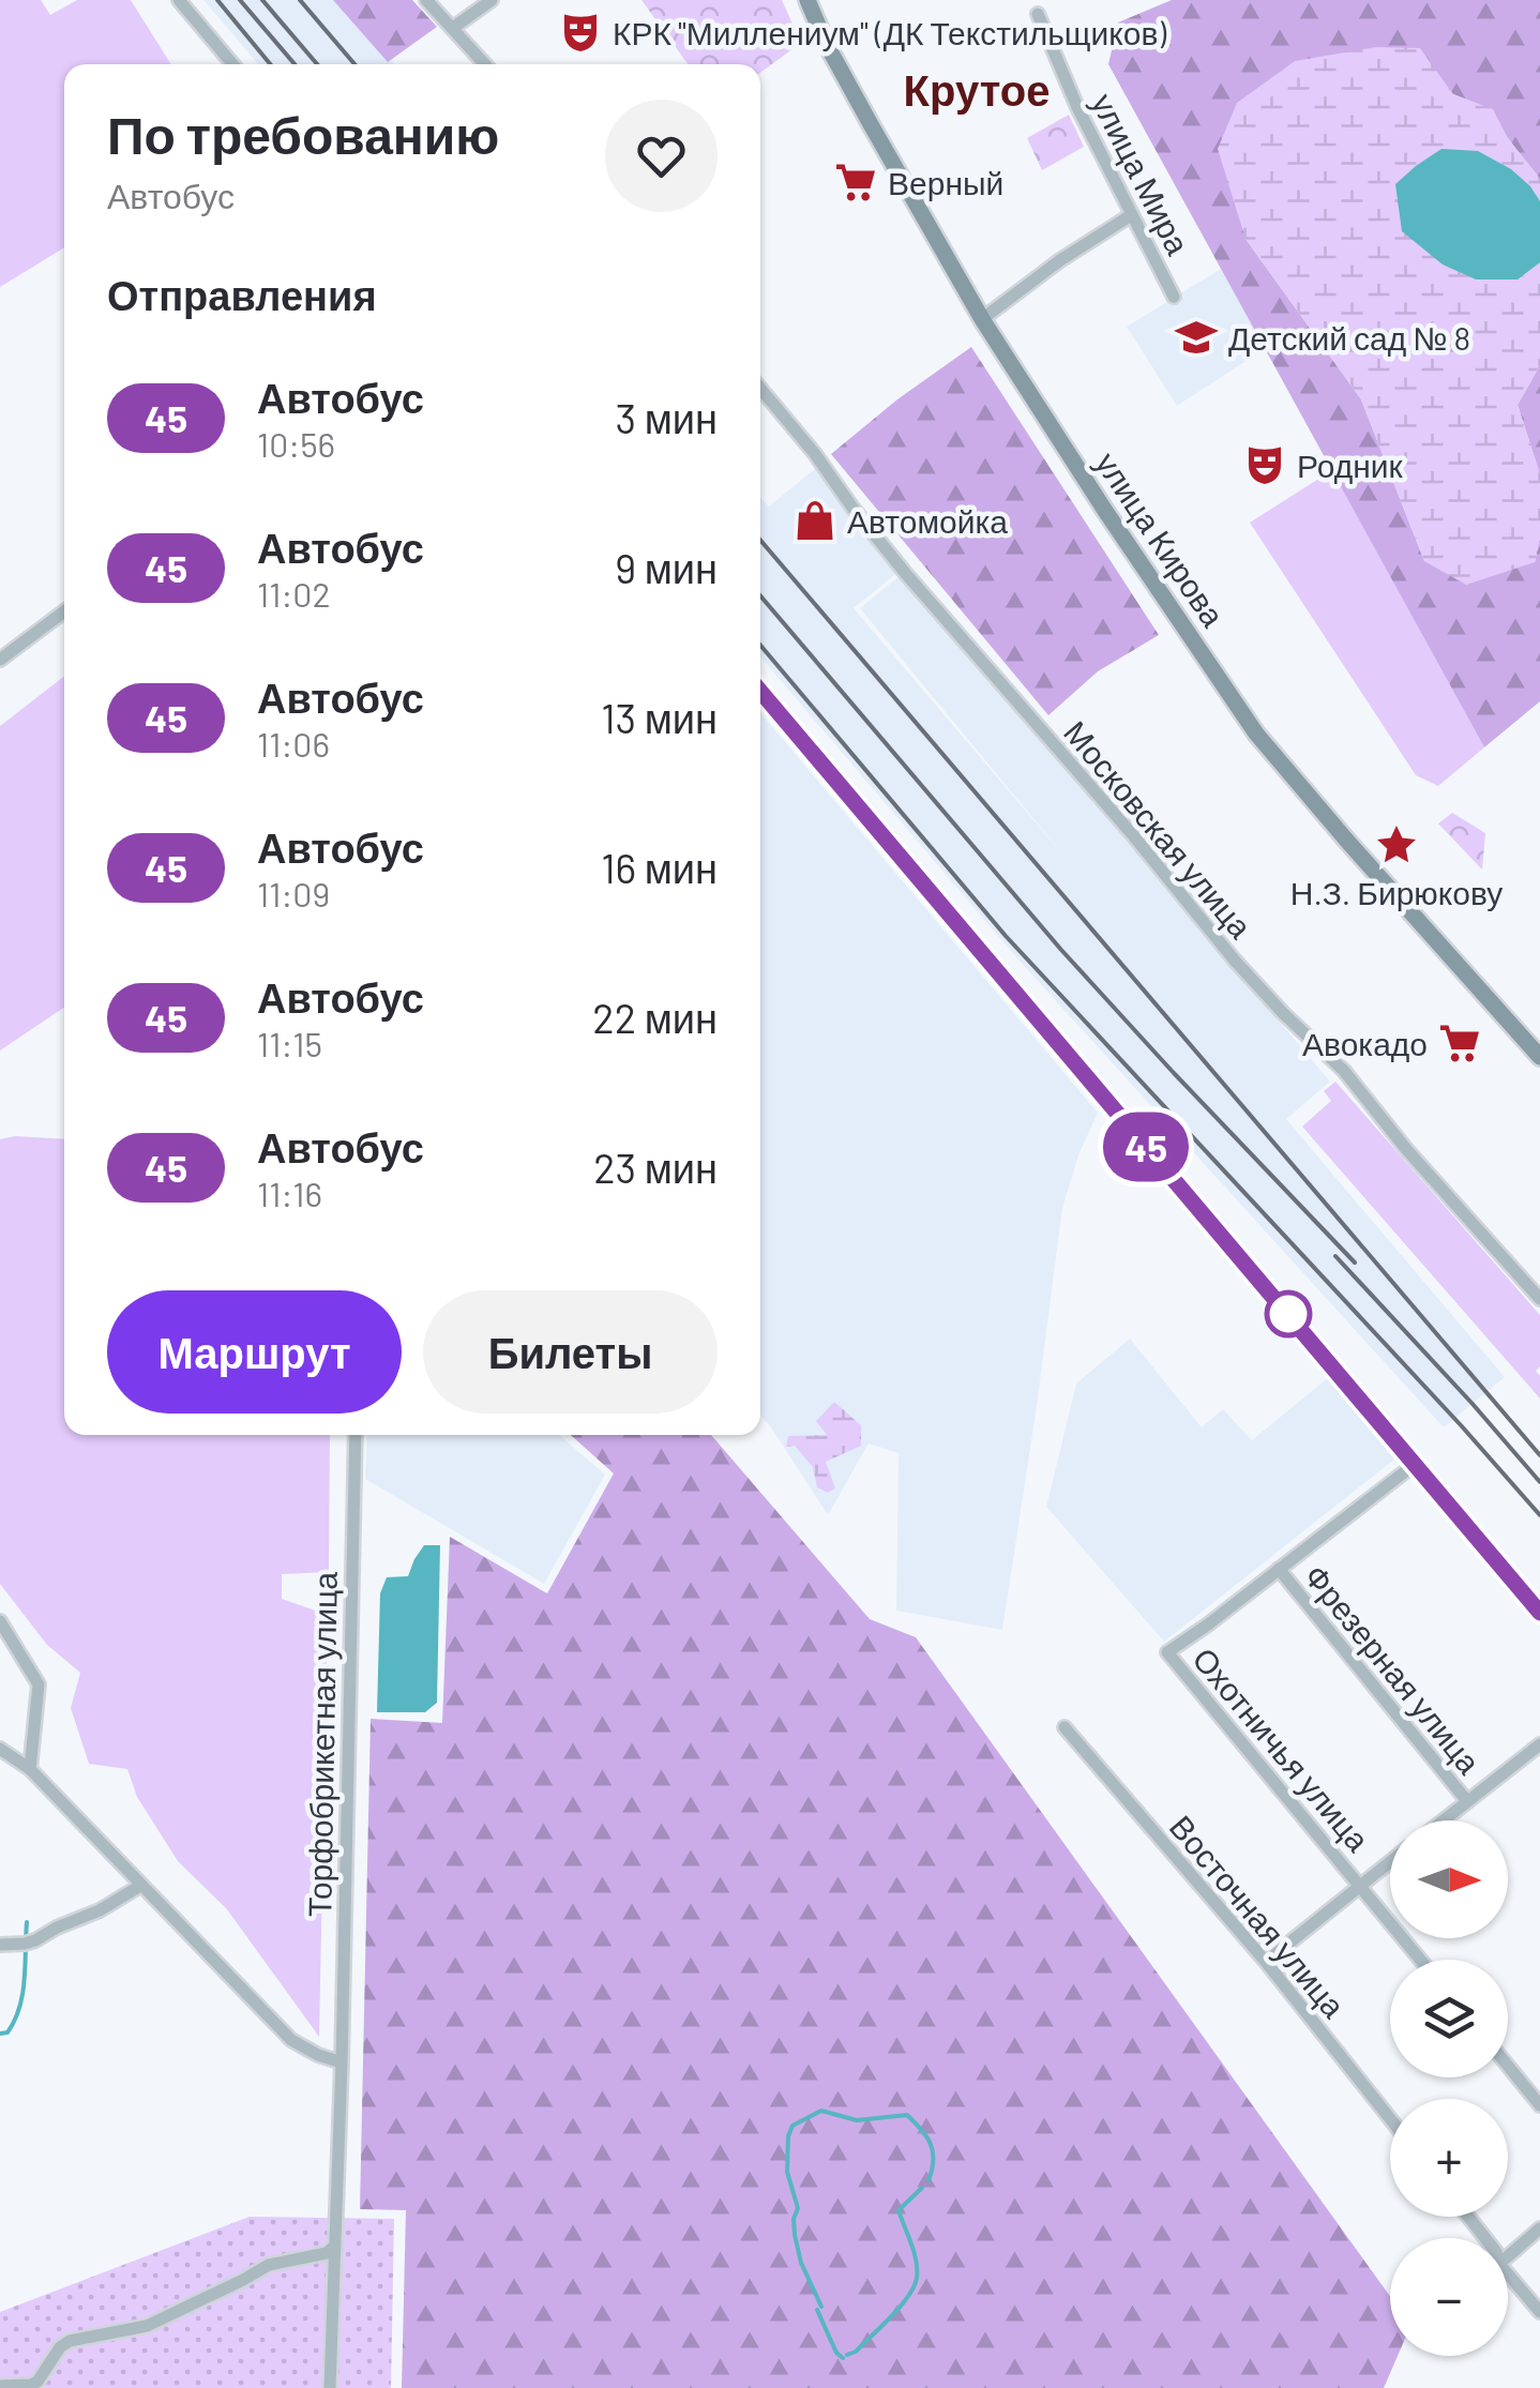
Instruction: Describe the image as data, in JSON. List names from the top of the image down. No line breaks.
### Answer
{"streets":{"street":["улица Мира","улица Кирова","Московская улица","Фрезерная улица","Торфобрикетная улица","Охотничья улица","Восточная улица"]},"crossings":[["Фрезерная улица","Охотничья улица"]],"districts":["Крутое"],"places":{"theatre":["КРК \"Миллениум\" (ДК Текстильщиков)","Родник"],"supermarket":["Верный","Авокадо"],"school or university":["Детский сад № 8"],"shop":["Автомойка"],"place":["Н.З. Бирюкову"]},"lines":["bus line 45"],"north":"right","page":{"on_map":"45","heading":[["По требованию","Автобус"],"Отправления"],"list":[{"mark":"45","name":"Автобус","note":"10:56","value":"3 мин"},{"mark":"45","name":"Автобус","note":"11:02","value":"9 мин"},{"mark":"45","name":"Автобус","note":"11:06","value":"13 мин"},{"mark":"45","name":"Автобус","note":"11:09","value":"16 мин"},{"mark":"45","name":"Автобус","note":"11:15","value":"22 мин"},{"mark":"45","name":"Автобус","note":"11:16","value":"23 мин"}],"buttons":["Маршрут","Билеты"],"map_buttons":["+","−"]}}
